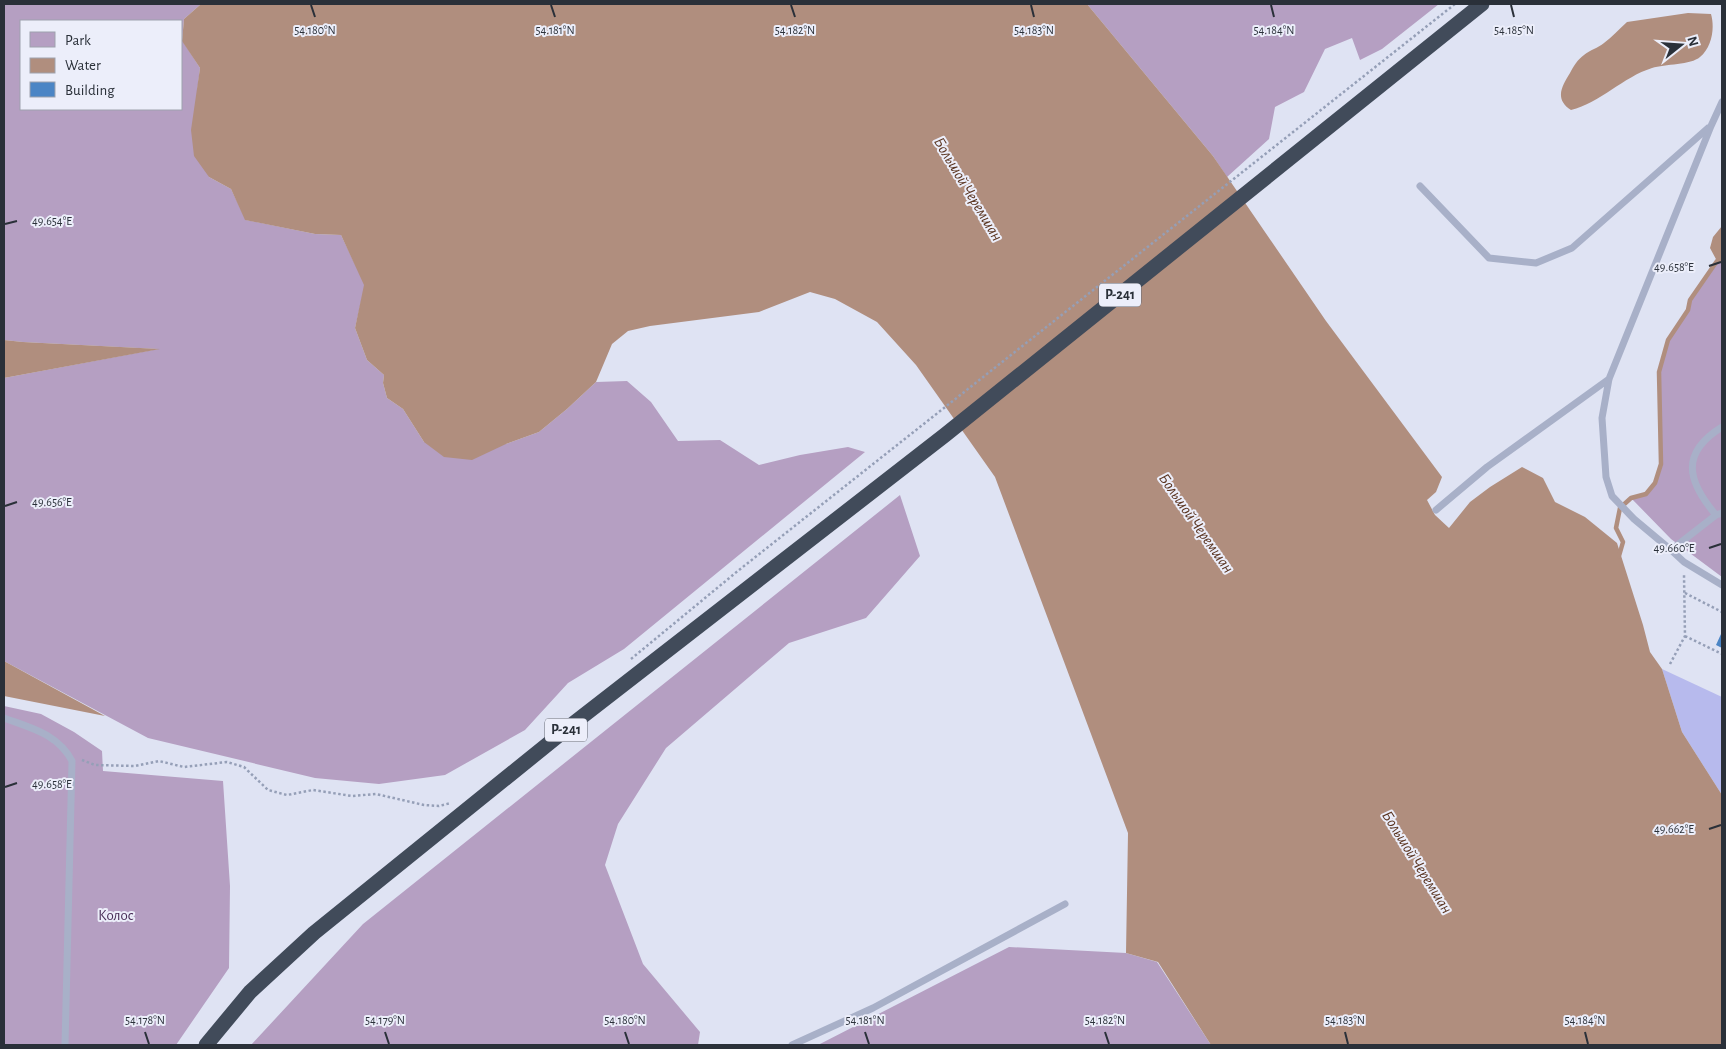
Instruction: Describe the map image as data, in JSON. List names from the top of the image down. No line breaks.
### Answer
{"streets":{"highway":["Р-241"]},"water":["Большой Черемшан"],"parks":["Колос"],"legend":["Park","Water","Building"],"north":"right","coordinates":["54.180°N","54.181°N","54.182°N","54.183°N","54.184°N","54.185°N","49.654°E","49.658°E","49.656°E","49.660°E","49.662°E","54.178°N","54.179°N"]}
